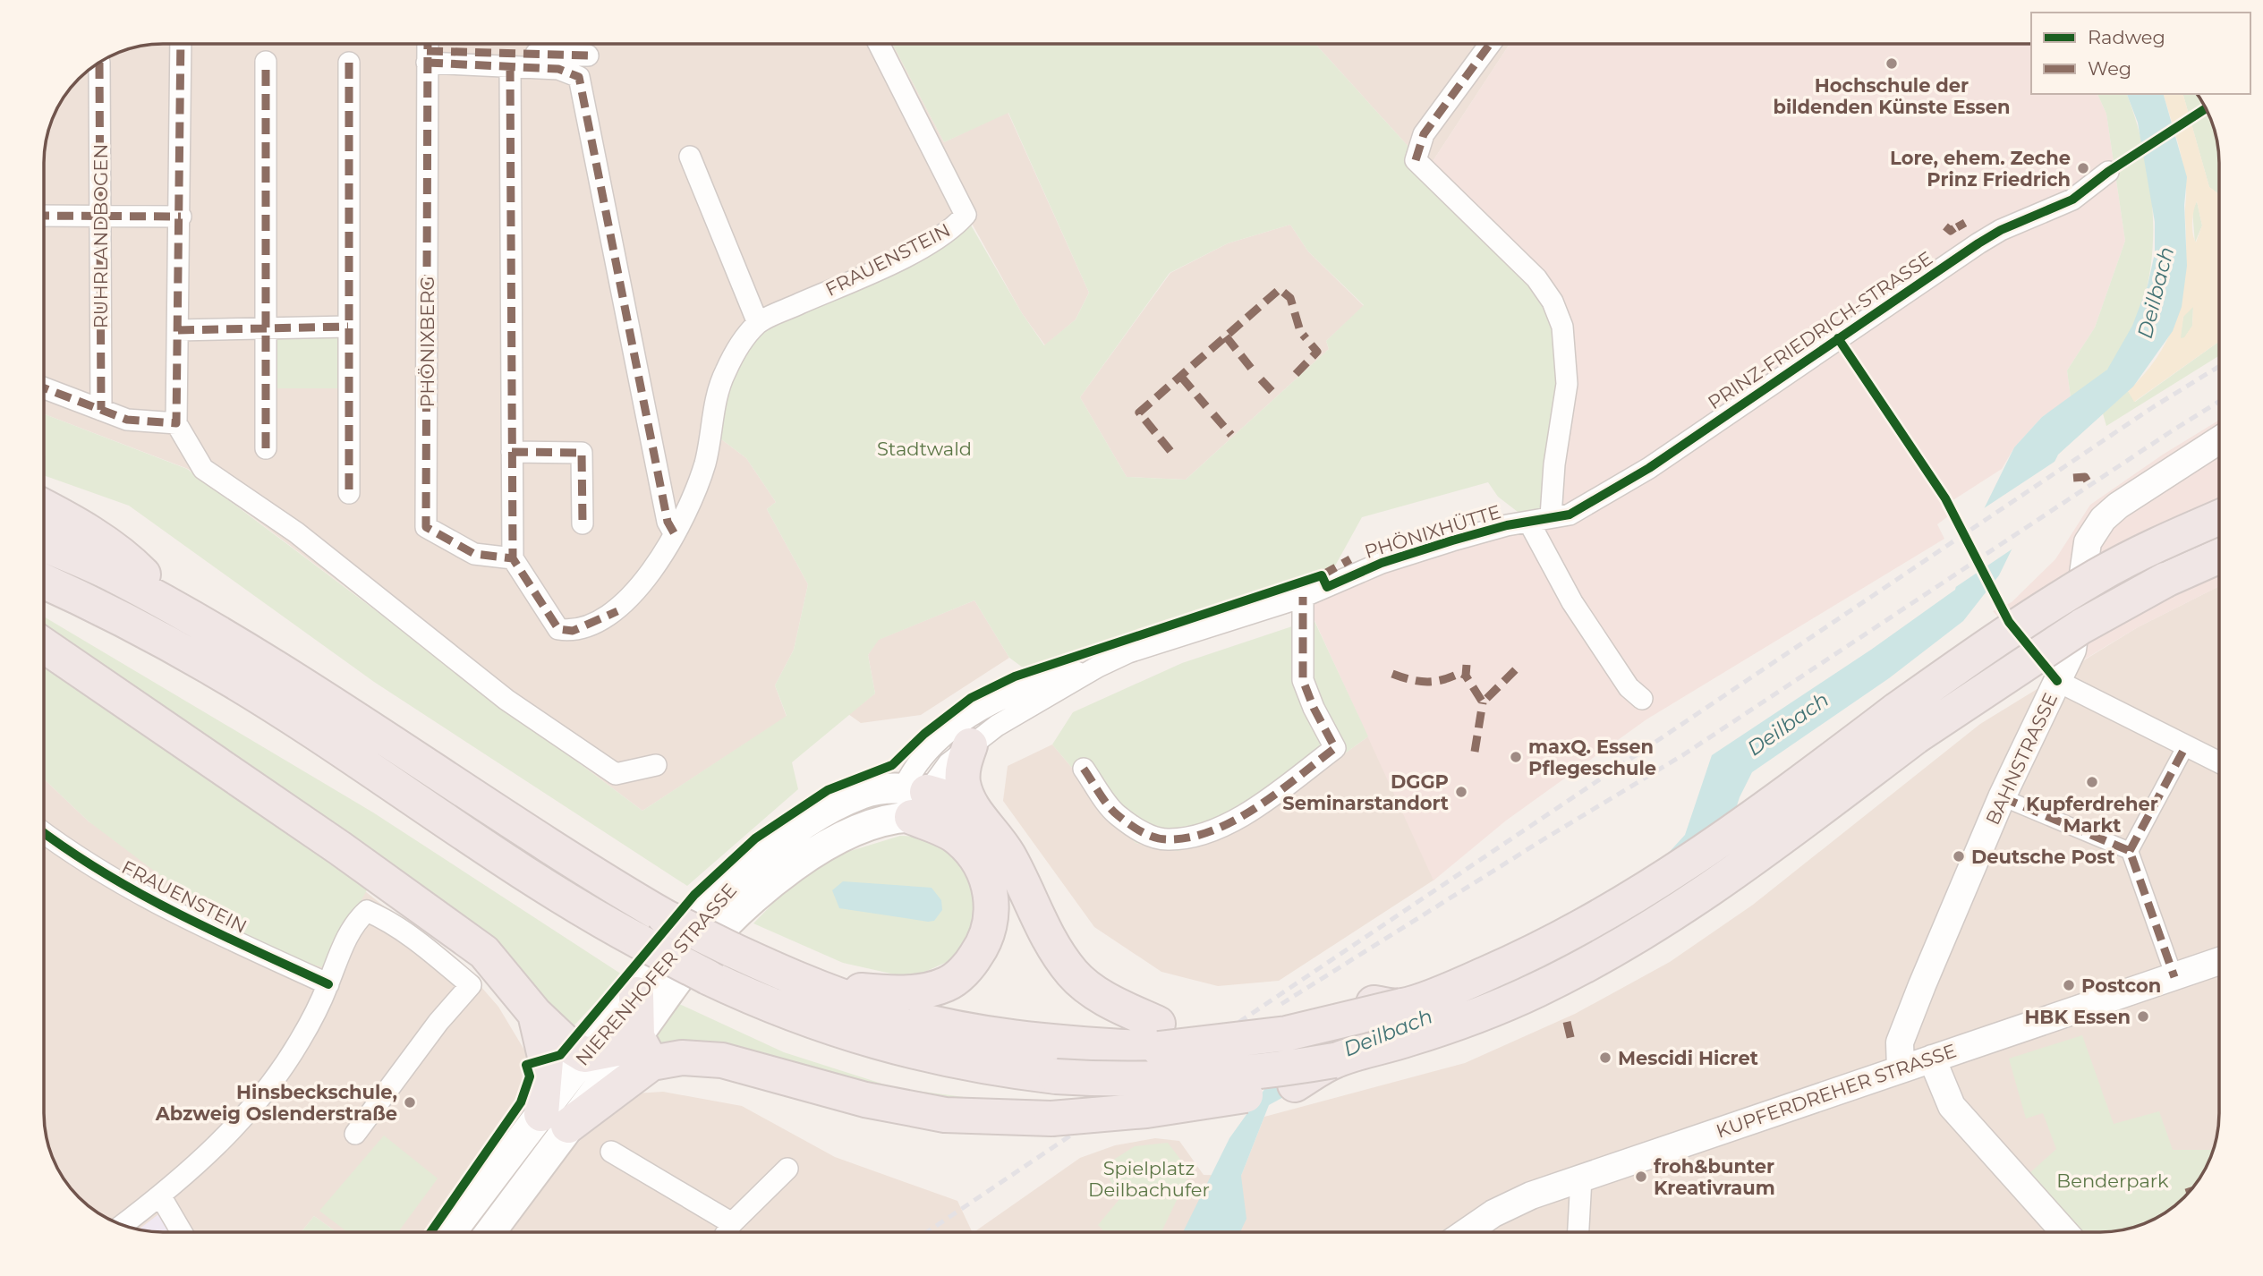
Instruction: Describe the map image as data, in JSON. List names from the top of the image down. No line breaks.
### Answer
{"streets":{"main road":["NIERENHOFER STRASSE"],"street":["RUHRLANDBOGEN","FRAUENSTEIN","PRINZ-FRIEDRICH-STRASSE","PHÖNIXBERG","PHÖNIXHÜTTE","BAHNSTRASSE","KUPFERDREHER STRASSE"]},"crossings":[["PRINZ-FRIEDRICH-STRASSE","PHÖNIXHÜTTE"],["PHÖNIXHÜTTE","NIERENHOFER STRASSE"],["BAHNSTRASSE","KUPFERDREHER STRASSE"]],"water":["Deilbach"],"parks":["Stadtwald","Spielplatz Deilbachufer","Benderpark"],"places":["Hochschule der bildenden Künste Essen","Lore, ehem. Zeche Prinz Friedrich","maxQ. Essen Pflegeschule","Kupferdreher Markt","DGGP Seminarstandort","Deutsche Post","Postcon","HBK Essen","Mescidi Hicret","Hinsbeckschule, Abzweig Oslenderstraße","froh&bunter Kreativraum"],"legend":["Radweg","Weg"]}
